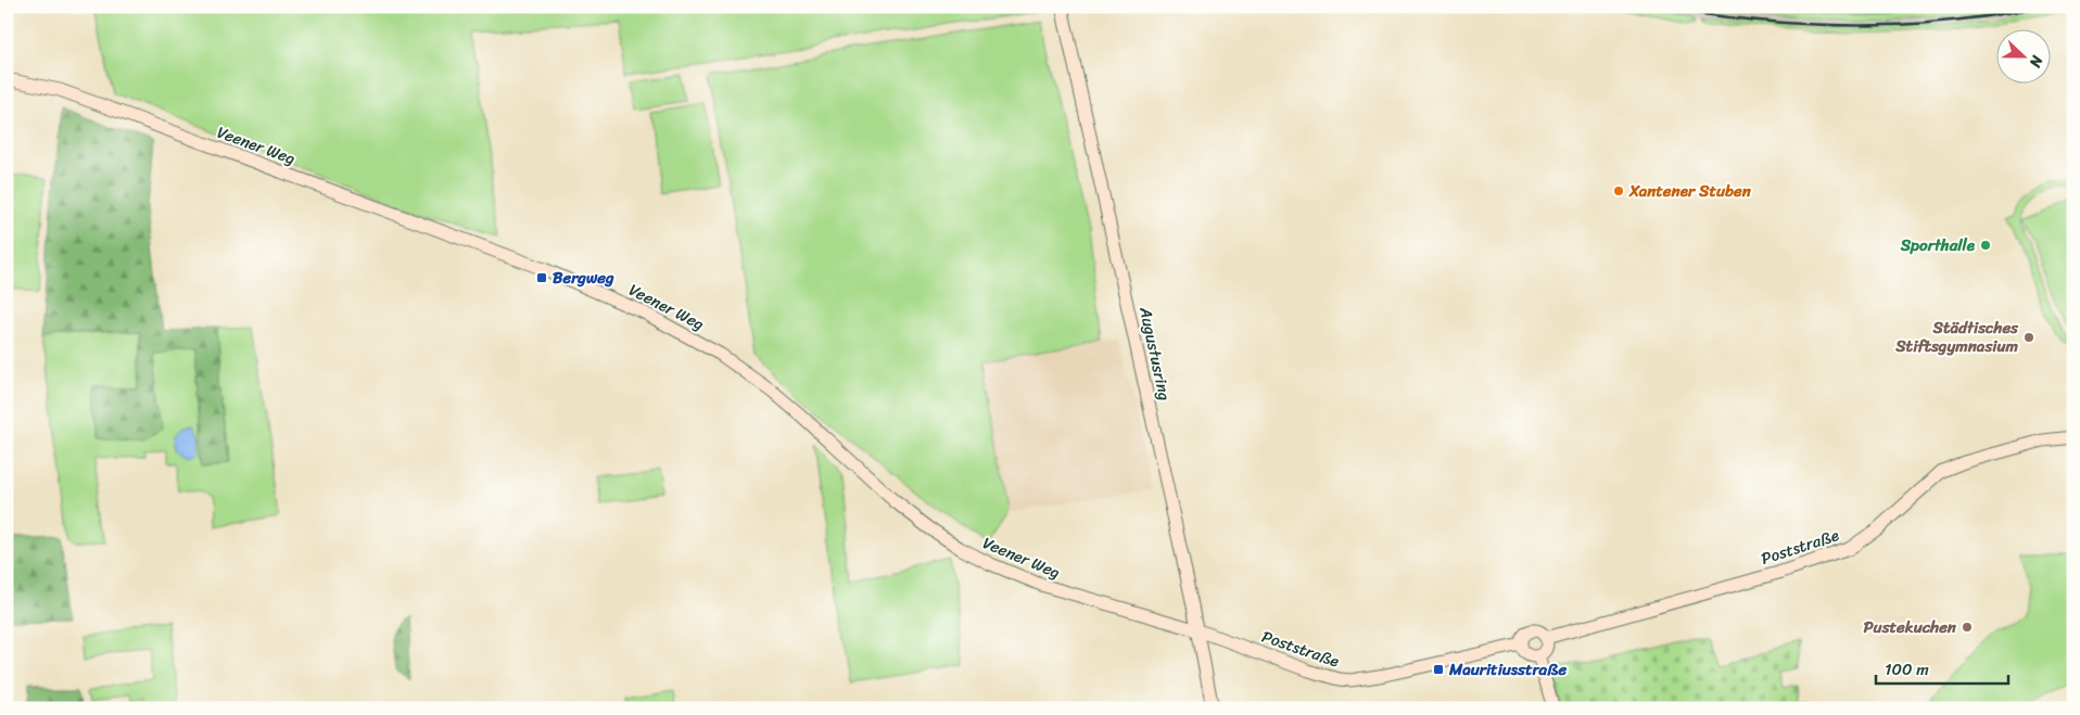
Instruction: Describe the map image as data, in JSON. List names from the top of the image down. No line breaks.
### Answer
{"streets":{"main road":["Veener Weg","Augustusring","Poststraße"]},"crossings":[["Veener Weg","Augustusring"],["Veener Weg","Poststraße"],["Augustusring","Poststraße"]],"places":{"other":["Xantener Stuben","Sporthalle","Städtisches Stiftsgymnasium","Pustekuchen"],"transit":["Bergweg","Mauritiusstraße"]},"scale_bar":"100 m","north":"right"}
